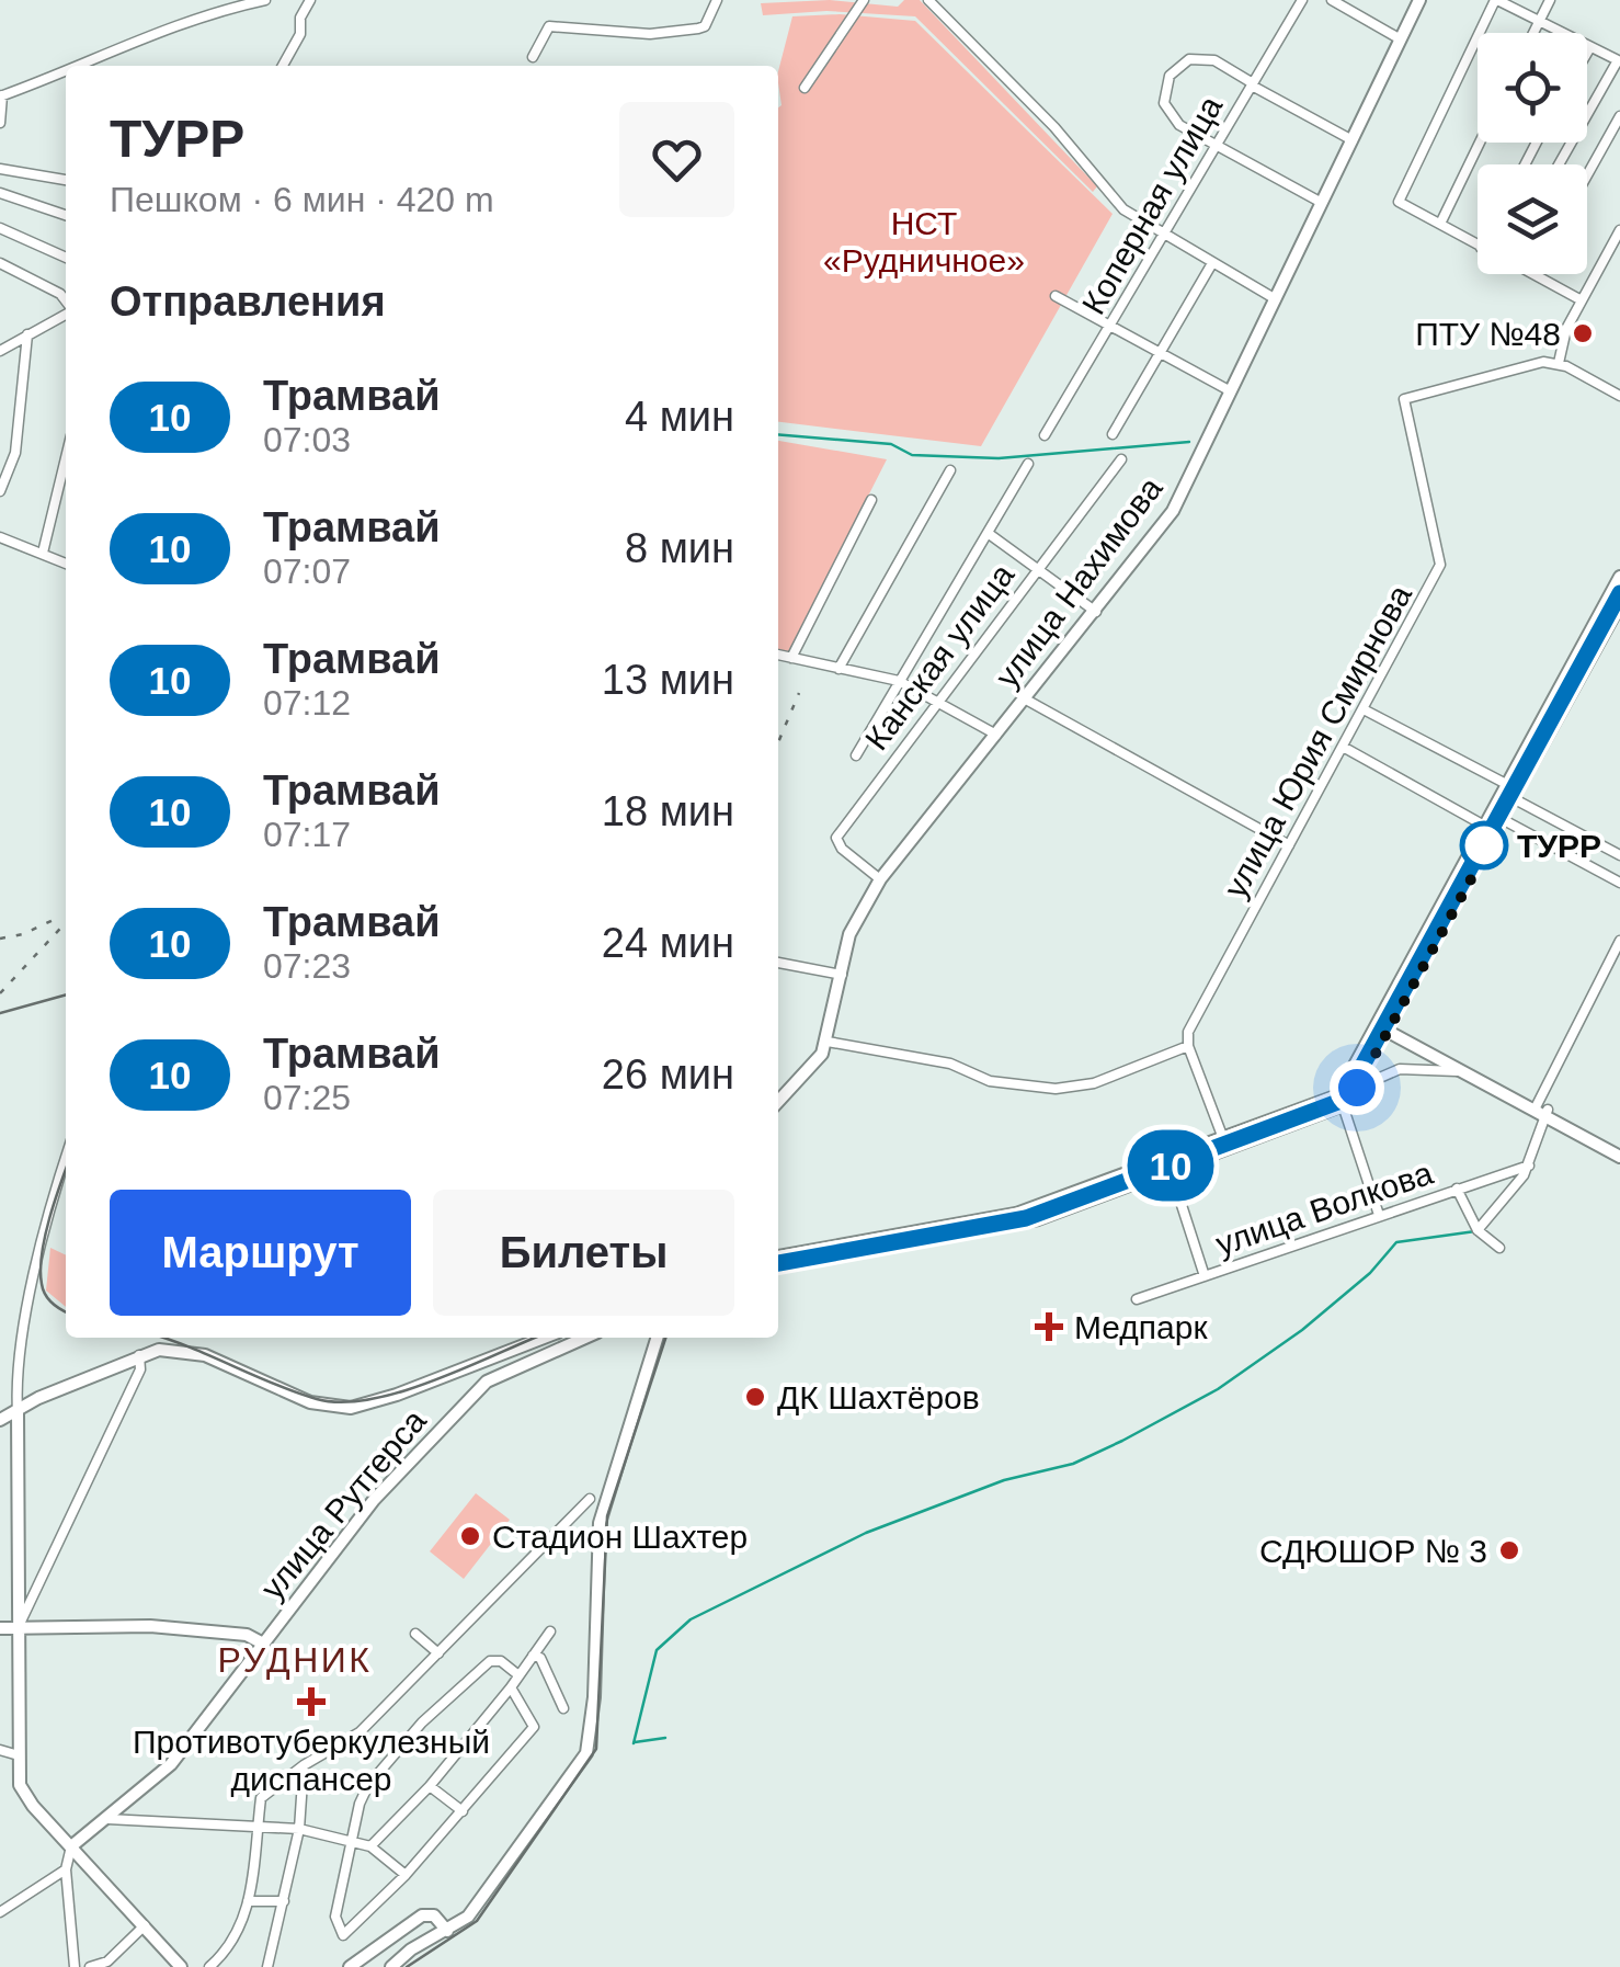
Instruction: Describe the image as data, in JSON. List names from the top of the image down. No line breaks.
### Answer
{"streets":{"main road":["улица Нахимова","улица Рутгерса"],"street":["Коперная улица","Канская улица","улица Юрия Смирнова","улица Волкова"]},"crossings":[["улица Нахимова","Канская улица"]],"districts":["РУДНИК"],"parks":["НСТ «Рудничное»"],"places":{"other":["ПТУ №48","ТУРР","ДК Шахтёров","Стадион Шахтер","СДЮШОР № 3"],"health":["Медпарк","Противотуберкулезный диспансер"]},"lines":["tram line 10"],"page":{"on_map":"10","heading":[["ТУРР","Пешком · 6 мин · 420 m"],"Отправления"],"list":[{"mark":"10","name":"Трамвай","note":"07:03","value":"4 мин"},{"mark":"10","name":"Трамвай","note":"07:07","value":"8 мин"},{"mark":"10","name":"Трамвай","note":"07:12","value":"13 мин"},{"mark":"10","name":"Трамвай","note":"07:17","value":"18 мин"},{"mark":"10","name":"Трамвай","note":"07:23","value":"24 мин"},{"mark":"10","name":"Трамвай","note":"07:25","value":"26 мин"}],"buttons":["Маршрут","Билеты"]}}
